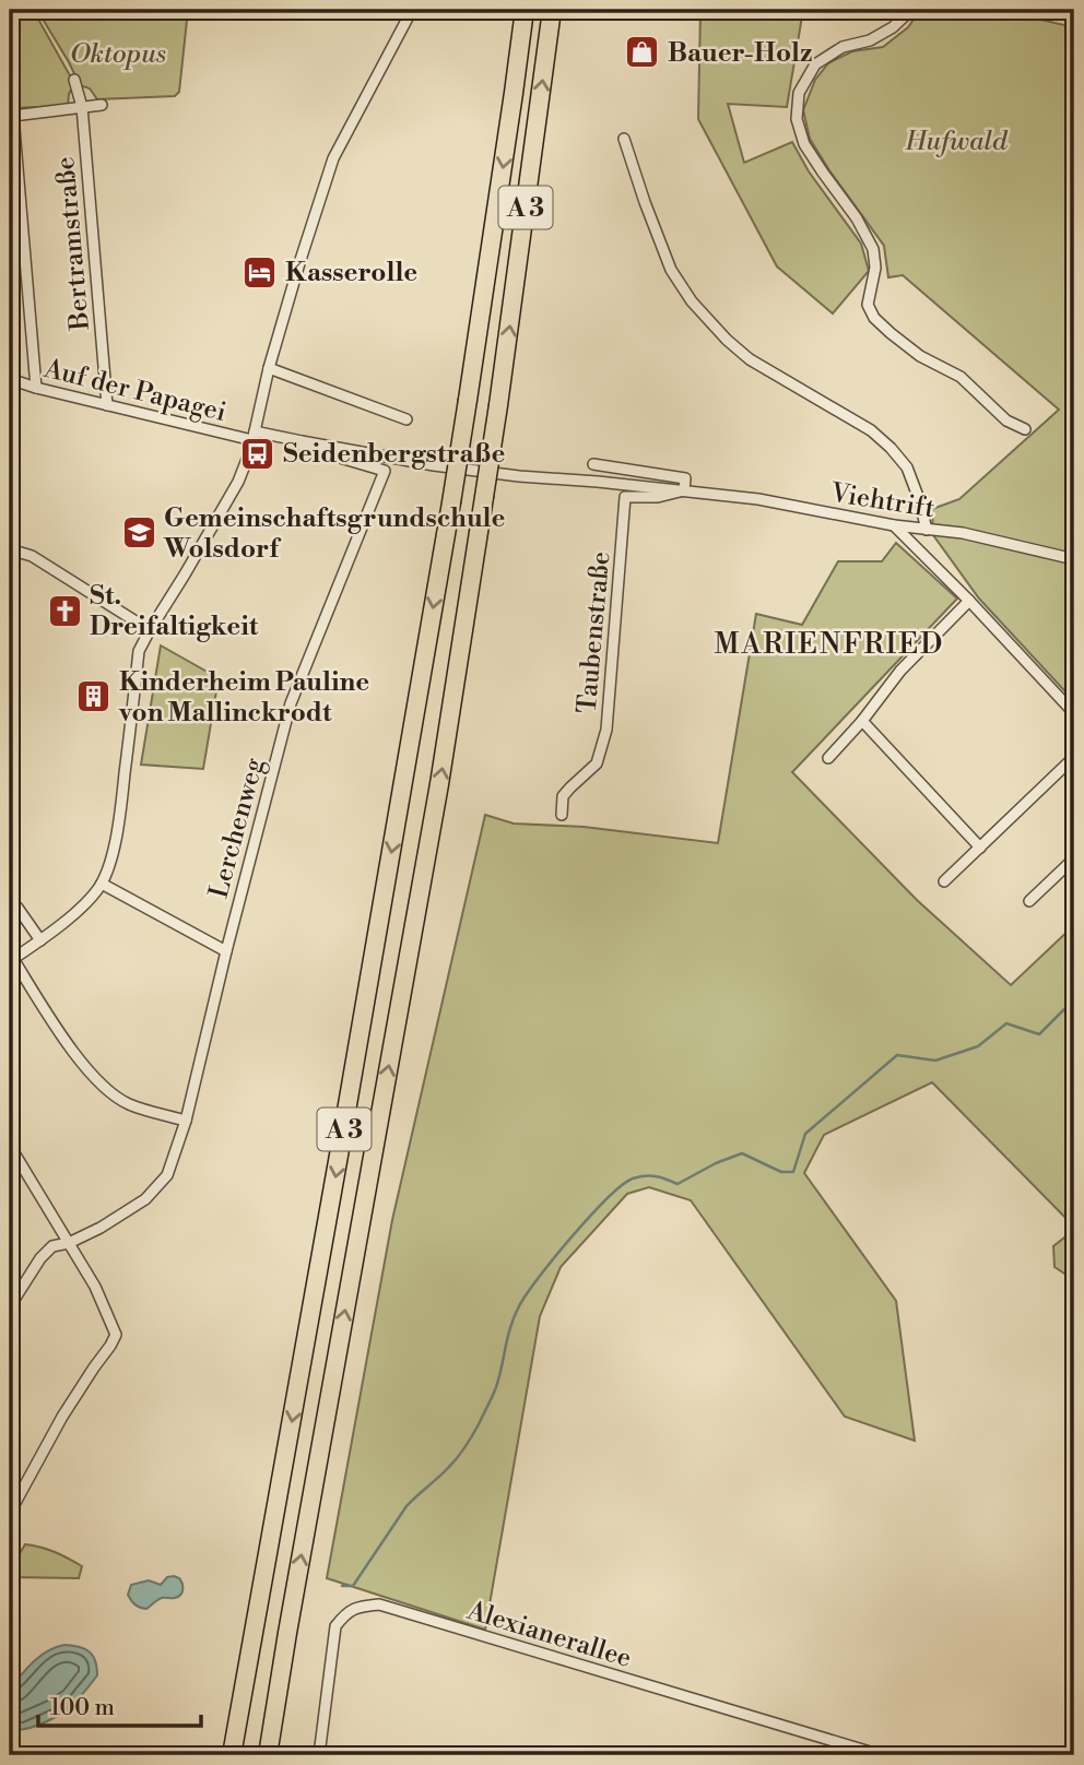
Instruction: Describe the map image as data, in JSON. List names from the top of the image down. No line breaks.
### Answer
{"streets":{"highway":["A 3"],"street":["Bertramstraße","Auf der Papagei","Viehtrift","Taubenstraße","Lerchenweg","Alexianerallee"]},"crossings":[["Bertramstraße","Auf der Papagei"],["Auf der Papagei","Viehtrift"],["Auf der Papagei","Lerchenweg"],["Viehtrift","Taubenstraße"]],"districts":["MARIENFRIED"],"parks":["Oktopus","Hufwald"],"places":{"shop":["Bauer-Holz"],"hotel":["Kasserolle"],"bus stop":["Seidenbergstraße"],"school or university":["Gemeinschaftsgrundschule Wolsdorf"],"church":["St. Dreifaltigkeit"],"building":["Kinderheim Pauline von Mallinckrodt"]},"scale_bar":"100 m"}
